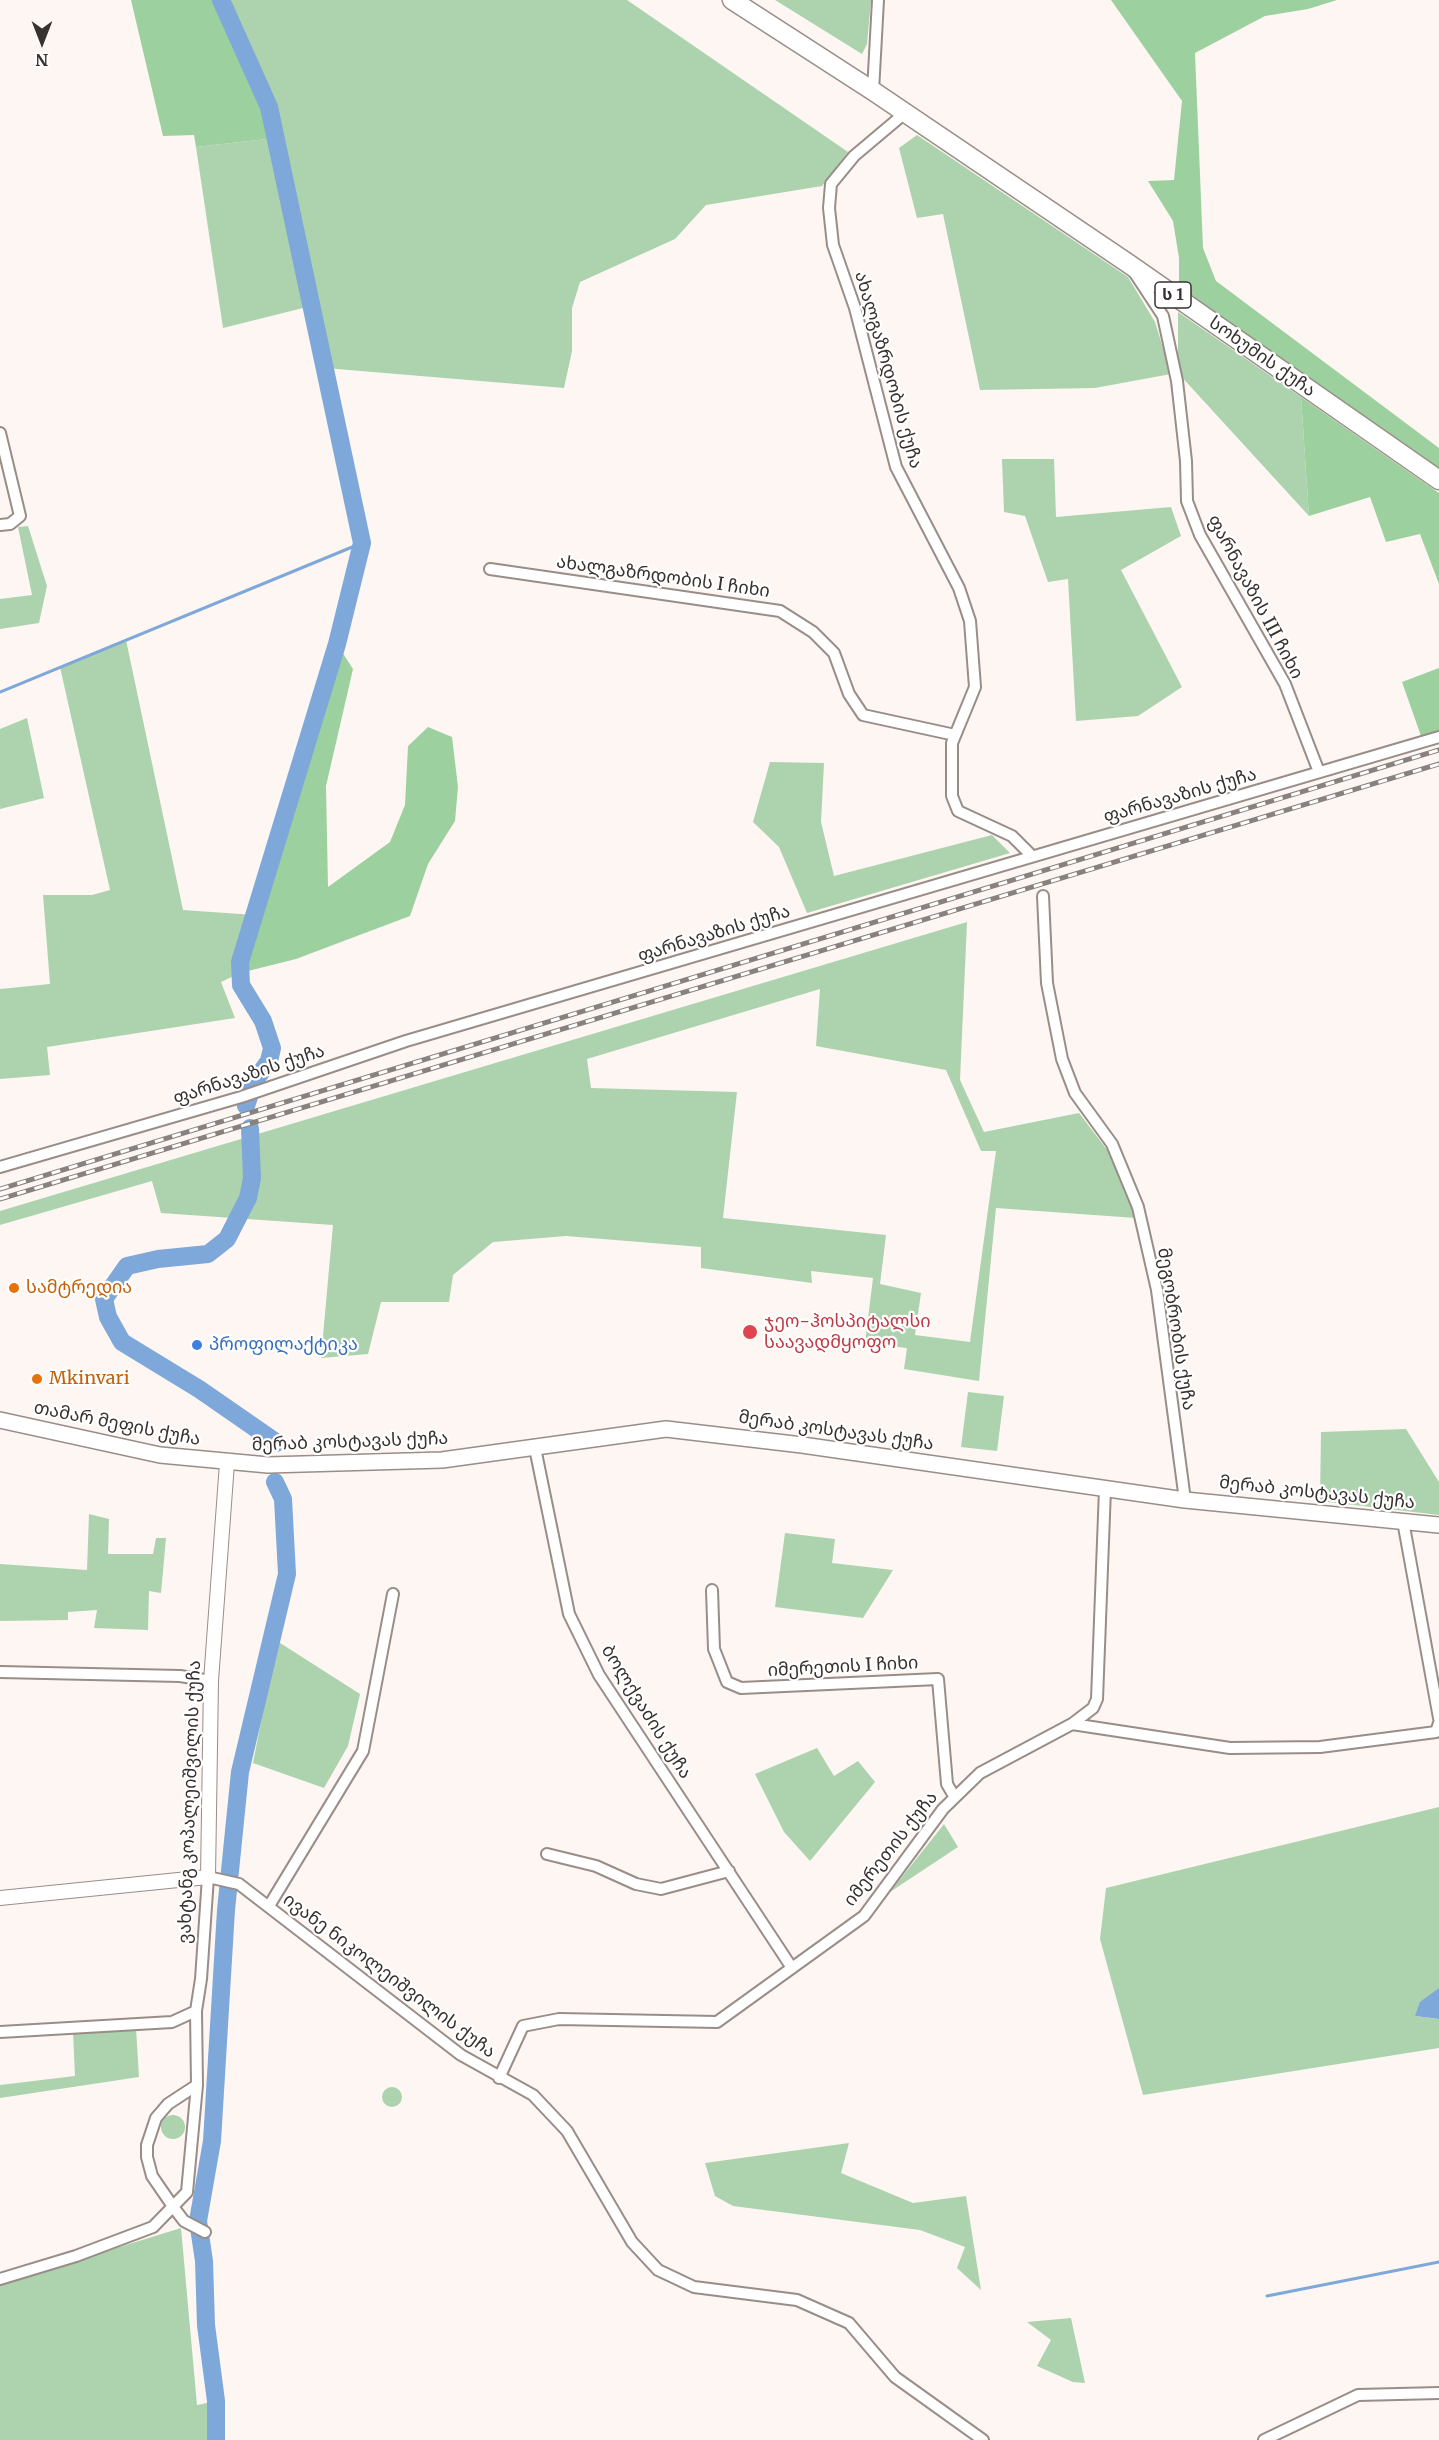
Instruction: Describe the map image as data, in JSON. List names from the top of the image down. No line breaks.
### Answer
{"streets":{"highway":["ს 1","სოხუმის ქუჩა"],"main road":["თამარ მეფის ქუჩა","მერაბ კოსტავას ქუჩა"],"street":["ახალგაზრდობის ქუჩა","ახალგაზრდობის I ჩიხი","ფარნავაზის III ჩიხი","ფარნავაზის ქუჩა","მეგობრობის ქუჩა","იმერეთის I ჩიხი","ბოლქვაძის ქუჩა","ვახტანგ კოპალეიშვილის ქუჩა","იმერეთის ქუჩა","ივანე ნიკოლეიშვილის ქუჩა"]},"crossings":[["ს 1","სოხუმის ქუჩა"],["ს 1","ახალგაზრდობის ქუჩა"],["სოხუმის ქუჩა","ახალგაზრდობის ქუჩა"],["სოხუმის ქუჩა","ფარნავაზის III ჩიხი"],["ახალგაზრდობის ქუჩა","ახალგაზრდობის I ჩიხი"],["ახალგაზრდობის ქუჩა","ფარნავაზის ქუჩა"],["ფარნავაზის III ჩიხი","ფარნავაზის ქუჩა"],["მეგობრობის ქუჩა","მერაბ კოსტავას ქუჩა"],["თამარ მეფის ქუჩა","მერაბ კოსტავას ქუჩა"],["თამარ მეფის ქუჩა","ვახტანგ კოპალეიშვილის ქუჩა"],["მერაბ კოსტავას ქუჩა","ბოლქვაძის ქუჩა"],["მერაბ კოსტავას ქუჩა","ვახტანგ კოპალეიშვილის ქუჩა"],["მერაბ კოსტავას ქუჩა","იმერეთის ქუჩა"],["იმერეთის I ჩიხი","იმერეთის ქუჩა"],["ბოლქვაძის ქუჩა","იმერეთის ქუჩა"],["ვახტანგ კოპალეიშვილის ქუჩა","ივანე ნიკოლეიშვილის ქუჩა"],["იმერეთის ქუჩა","ივანე ნიკოლეიშვილის ქუჩა"]],"places":["სამტრედია","ჯეო-ჰოსპიტალსი საავადმყოფო","პროფილაქტიკა","Mkinvari"],"north":"bottom"}
